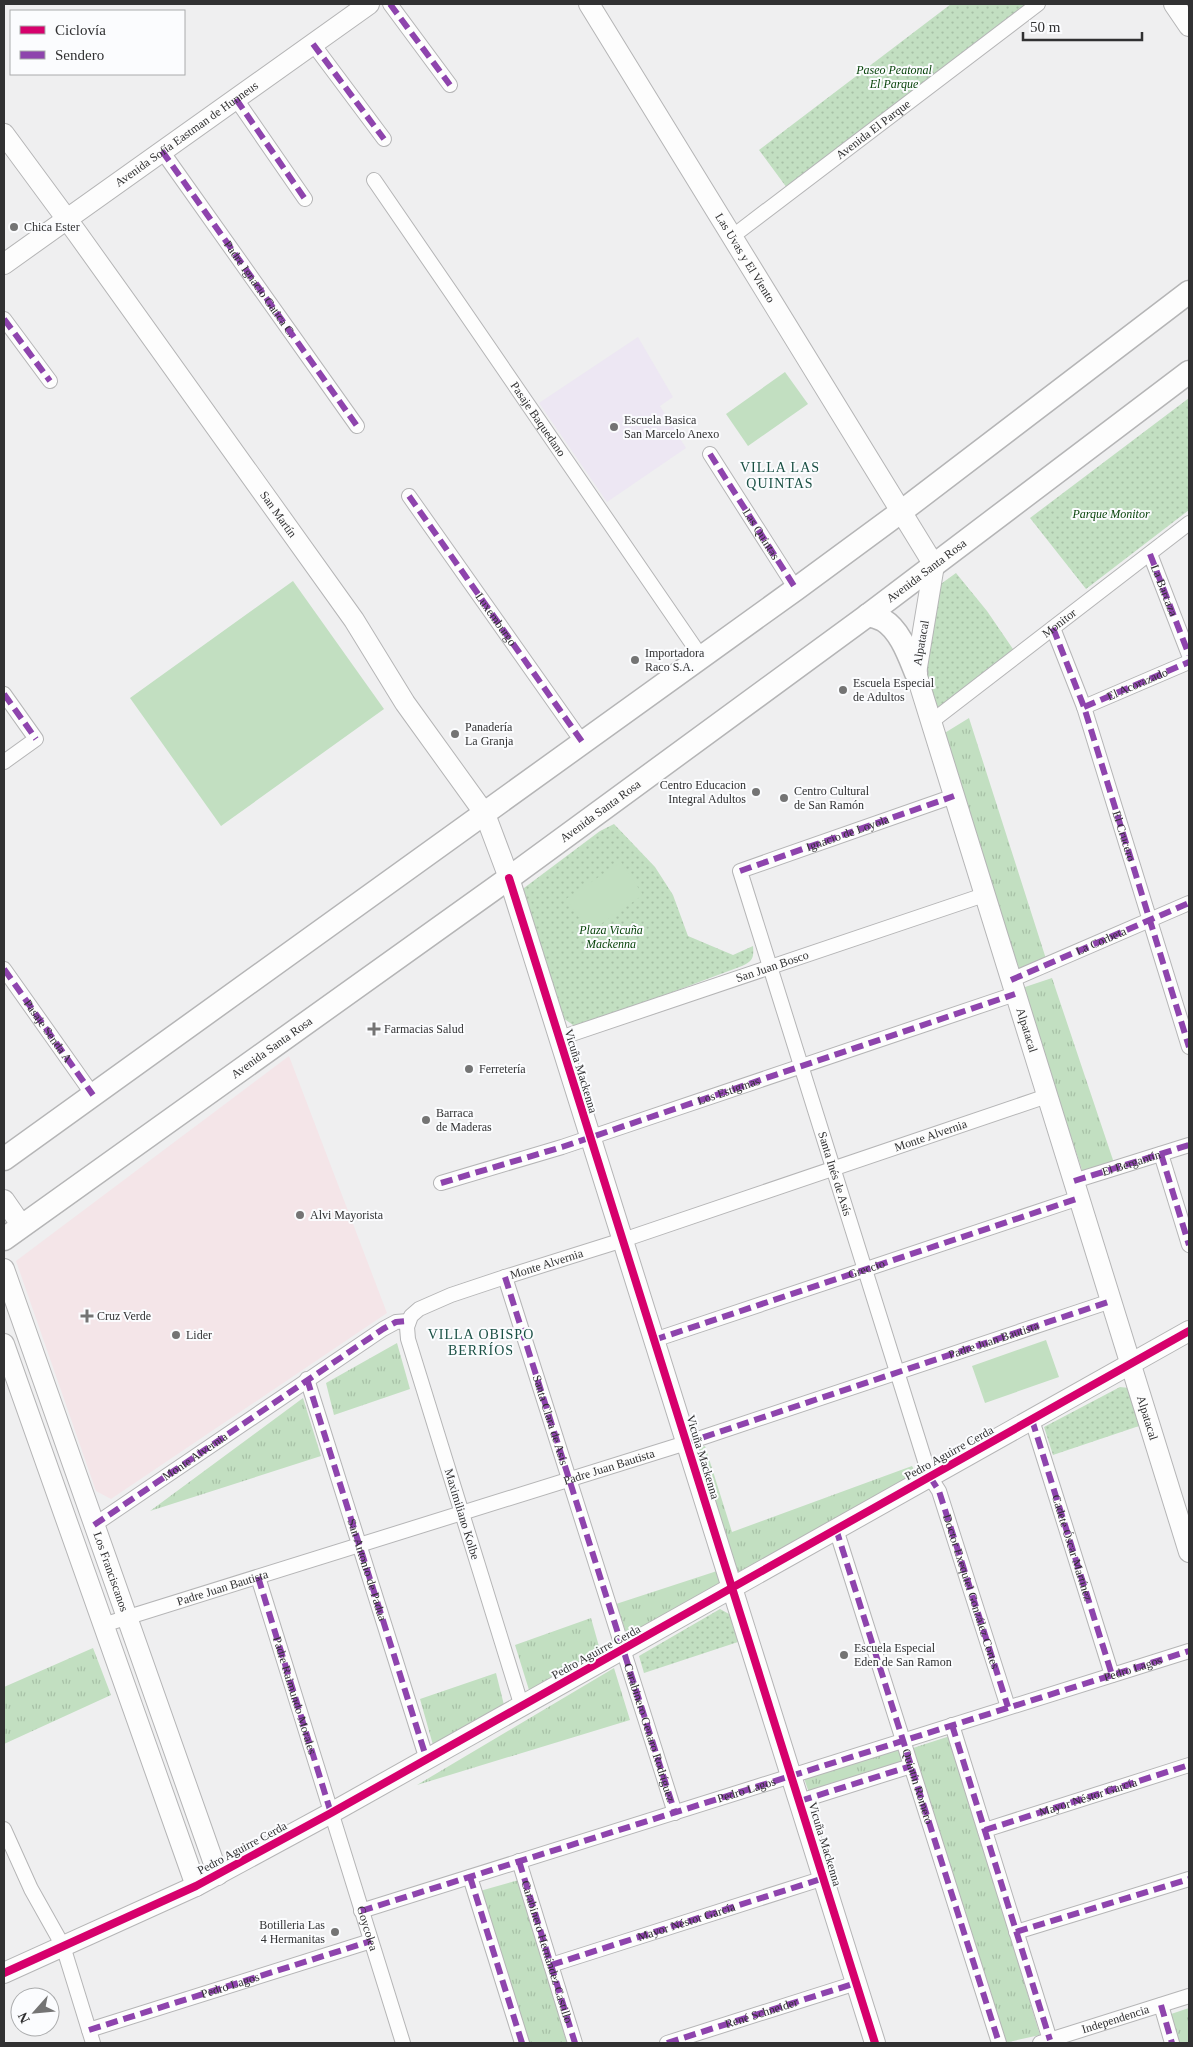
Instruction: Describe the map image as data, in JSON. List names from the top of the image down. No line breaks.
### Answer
{"streets":{"main road":["Avenida Santa Rosa"],"street":["Avenida El Parque","Avenida Sofía Eastman de Hunneus","Las Uvas y El Viento","Padre Ignacio Gatica C.","Pasaje Baquedano","San Martín","Las Quintas","La Barcaza","Luxemburgo","Monitor","Alpatacal","El Acorazado","Ignacio de Loyola","El Crucero","La Corbeta","San Juan Bosco","Pasaje Senda A","Vicuña Mackenna","Los Estigmas","Monte Alvernia","El Bergantín","Santa Inés de Asís","Greccio","Padre Juan Bautista","Santa Clara de Asís","Pedro Aguirre Cerda","Maximiliano Kolbe","Cadete Óscar Martínez","San Antonio de Padua","Los Franciscanos","Doctor Exequiel González Cortes","Pedro Lagos","Padre Raimundo Morales","Carabinero Genaro Rodríguez","Quintín Romero","Mayor Néstor García","Goycolea","Carabinero Hernández Castillo","René Schneider","Independencia"]},"crossings":[["Avenida El Parque","Las Uvas y El Viento"],["Avenida Sofía Eastman de Hunneus","Padre Ignacio Gatica C."],["Avenida Sofía Eastman de Hunneus","San Martín"],["San Martín","Vicuña Mackenna"],["Avenida Santa Rosa","Alpatacal"],["Avenida Santa Rosa","Vicuña Mackenna"],["La Barcaza","Monitor"],["Monitor","Alpatacal"],["Monitor","El Crucero"],["Alpatacal","Ignacio de Loyola"],["Alpatacal","La Corbeta"],["Alpatacal","San Juan Bosco"],["Alpatacal","Los Estigmas"],["Alpatacal","Monte Alvernia"],["Alpatacal","El Bergantín"],["Alpatacal","Greccio"],["Alpatacal","Padre Juan Bautista"],["Alpatacal","Pedro Aguirre Cerda"],["El Acorazado","El Crucero"],["Ignacio de Loyola","Santa Inés de Asís"],["El Crucero","La Corbeta"],["La Corbeta","Los Estigmas"],["San Juan Bosco","Vicuña Mackenna"],["San Juan Bosco","Santa Inés de Asís"],["Vicuña Mackenna","Los Estigmas"],["Vicuña Mackenna","Monte Alvernia"],["Vicuña Mackenna","Greccio"],["Vicuña Mackenna","Padre Juan Bautista"],["Vicuña Mackenna","Pedro Aguirre Cerda"],["Vicuña Mackenna","Pedro Lagos"],["Vicuña Mackenna","Mayor Néstor García"],["Vicuña Mackenna","René Schneider"],["Los Estigmas","Santa Inés de Asís"],["Monte Alvernia","Santa Inés de Asís"],["Monte Alvernia","Santa Clara de Asís"],["Monte Alvernia","Maximiliano Kolbe"],["Monte Alvernia","San Antonio de Padua"],["Monte Alvernia","Los Franciscanos"],["El Bergantín","Greccio"],["Santa Inés de Asís","Greccio"],["Santa Inés de Asís","Padre Juan Bautista"],["Santa Inés de Asís","Pedro Aguirre Cerda"],["Santa Inés de Asís","Doctor Exequiel González Cortes"],["Padre Juan Bautista","Santa Clara de Asís"],["Padre Juan Bautista","Maximiliano Kolbe"],["Padre Juan Bautista","San Antonio de Padua"],["Padre Juan Bautista","Los Franciscanos"],["Padre Juan Bautista","Padre Raimundo Morales"],["Santa Clara de Asís","Pedro Aguirre Cerda"],["Santa Clara de Asís","Carabinero Genaro Rodríguez"],["Pedro Aguirre Cerda","Maximiliano Kolbe"],["Pedro Aguirre Cerda","Cadete Óscar Martínez"],["Pedro Aguirre Cerda","San Antonio de Padua"],["Pedro Aguirre Cerda","Los Franciscanos"],["Pedro Aguirre Cerda","Doctor Exequiel González Cortes"],["Pedro Aguirre Cerda","Padre Raimundo Morales"],["Pedro Aguirre Cerda","Carabinero Genaro Rodríguez"],["Pedro Aguirre Cerda","Quintín Romero"],["Pedro Aguirre Cerda","Goycolea"],["Cadete Óscar Martínez","Pedro Lagos"],["Doctor Exequiel González Cortes","Pedro Lagos"],["Pedro Lagos","Carabinero Genaro Rodríguez"],["Pedro Lagos","Quintín Romero"],["Pedro Lagos","Goycolea"],["Pedro Lagos","Carabinero Hernández Castillo"],["Padre Raimundo Morales","Goycolea"],["Mayor Néstor García","Carabinero Hernández Castillo"]],"districts":["VILLA LAS QUINTAS","VILLA OBISPO BERRÍOS"],"parks":["Paseo Peatonal El Parque","Parque Monitor","Plaza Vicuña Mackenna"],"places":{"other":["Chica Ester","Escuela Basica San Marcelo Anexo","Importadora Raco S.A.","Escuela Especial de Adultos","Panadería La Granja","Centro Educacion Integral Adultos","Centro Cultural de San Ramón","Ferretería","Barraca de Maderas","Alvi Mayorista","Lider","Escuela Especial Eden de San Ramon","Botilleria Las 4 Hermanitas"],"health":["Farmacias Salud","Cruz Verde"]},"legend":["Ciclovía","Sendero"],"scale_bar":"50 m","north":"bottom left"}
